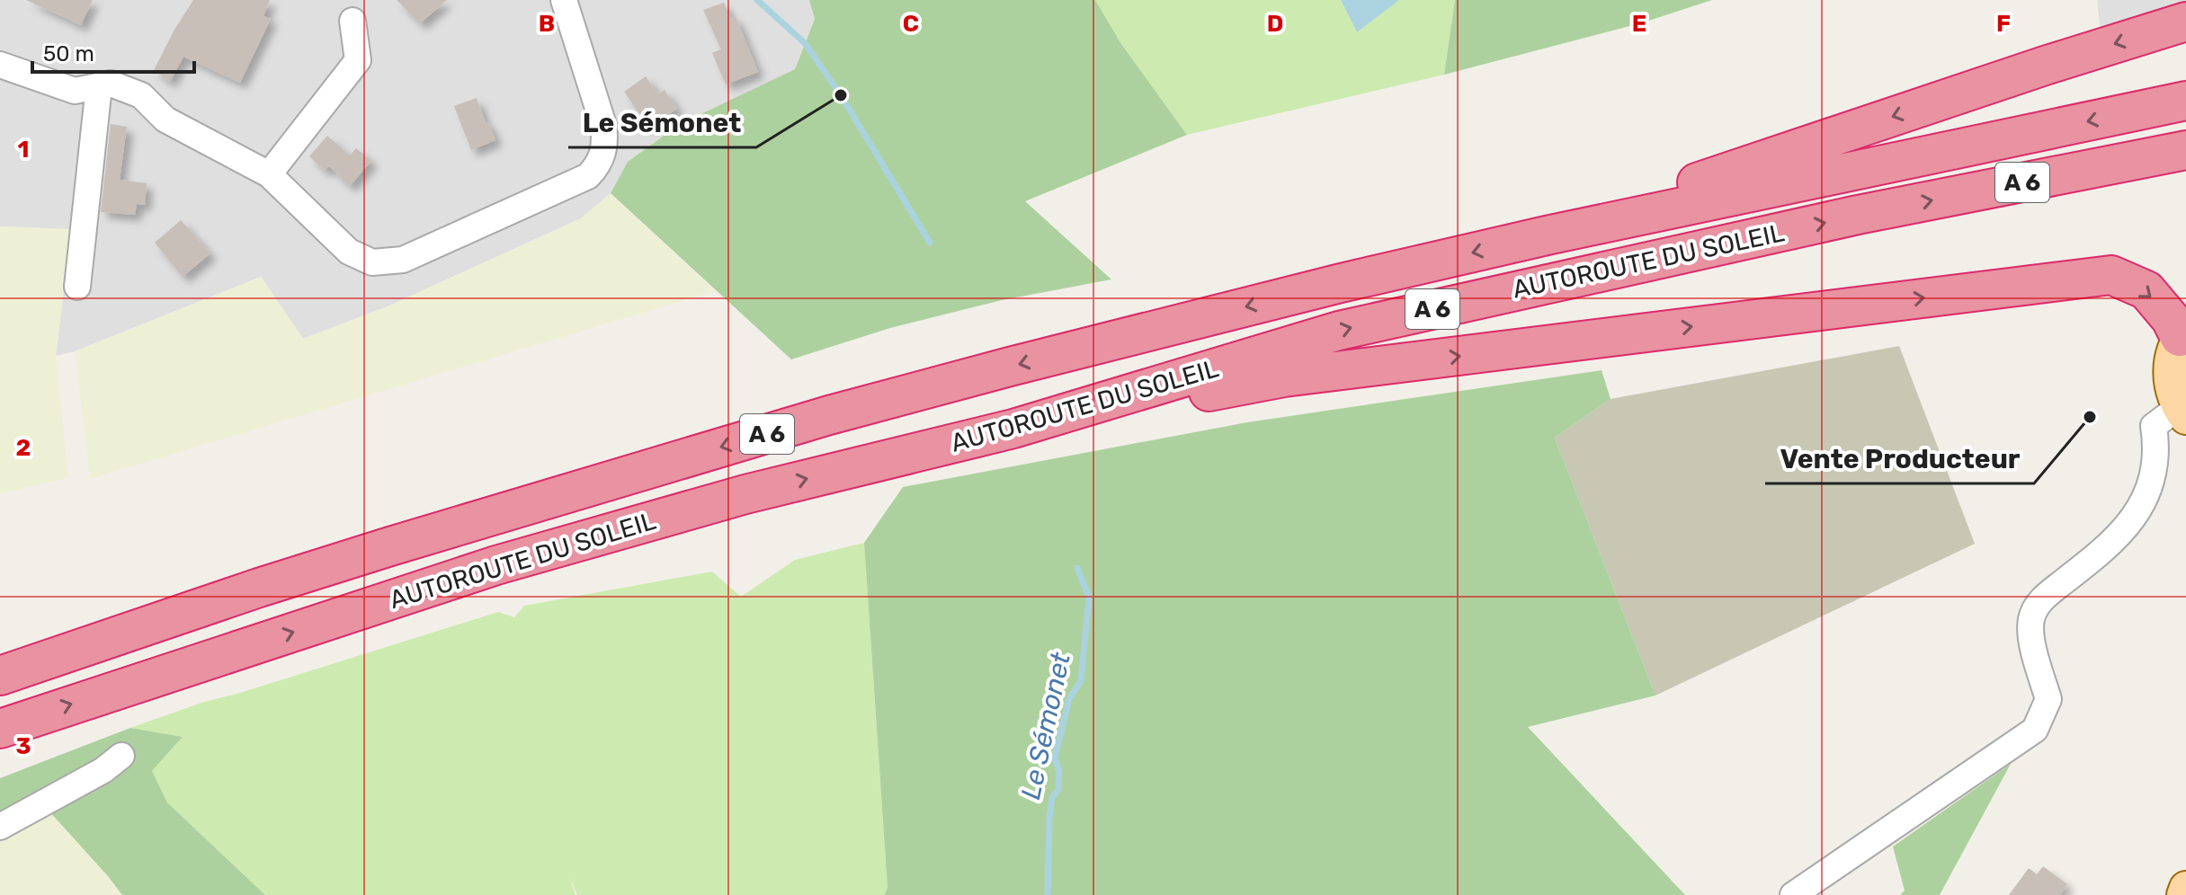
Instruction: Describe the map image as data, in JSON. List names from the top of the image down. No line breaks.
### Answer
{"streets":{"highway":["A 6","AUTOROUTE DU SOLEIL"]},"water":["Le Sémonet"],"places":["Le Sémonet","Vente Producteur"],"scale_bar":"50 m","grid":{"columns":["B","C","D","E","F"],"rows":["1","2","3"]}}
